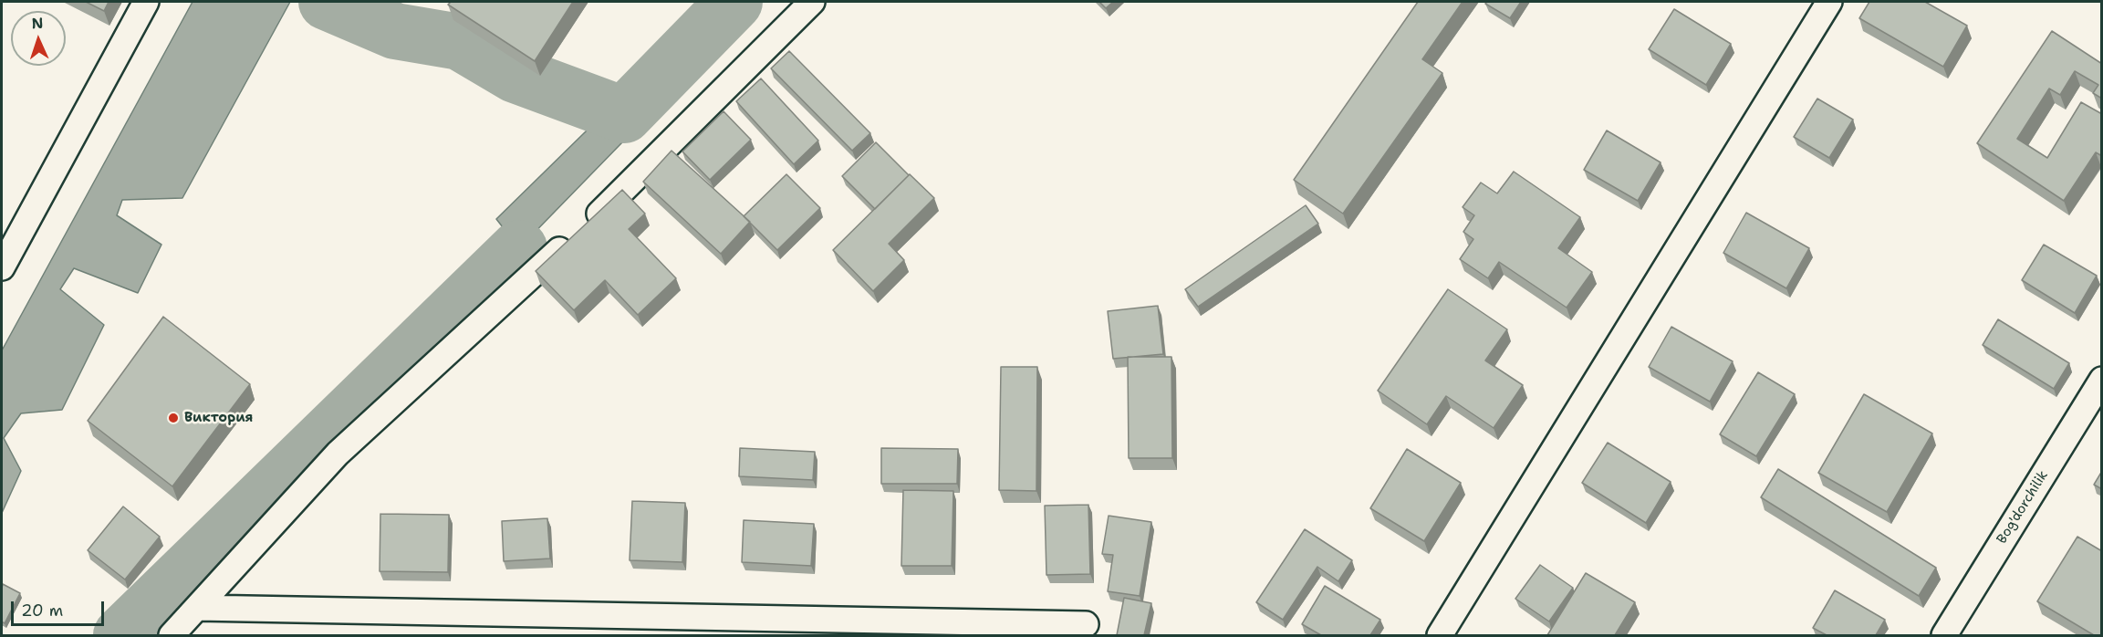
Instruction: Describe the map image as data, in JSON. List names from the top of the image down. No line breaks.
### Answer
{"streets":{"street":["Bog'dorchilik"]},"places":["Виктория"],"scale_bar":"20 m","north":"top"}
